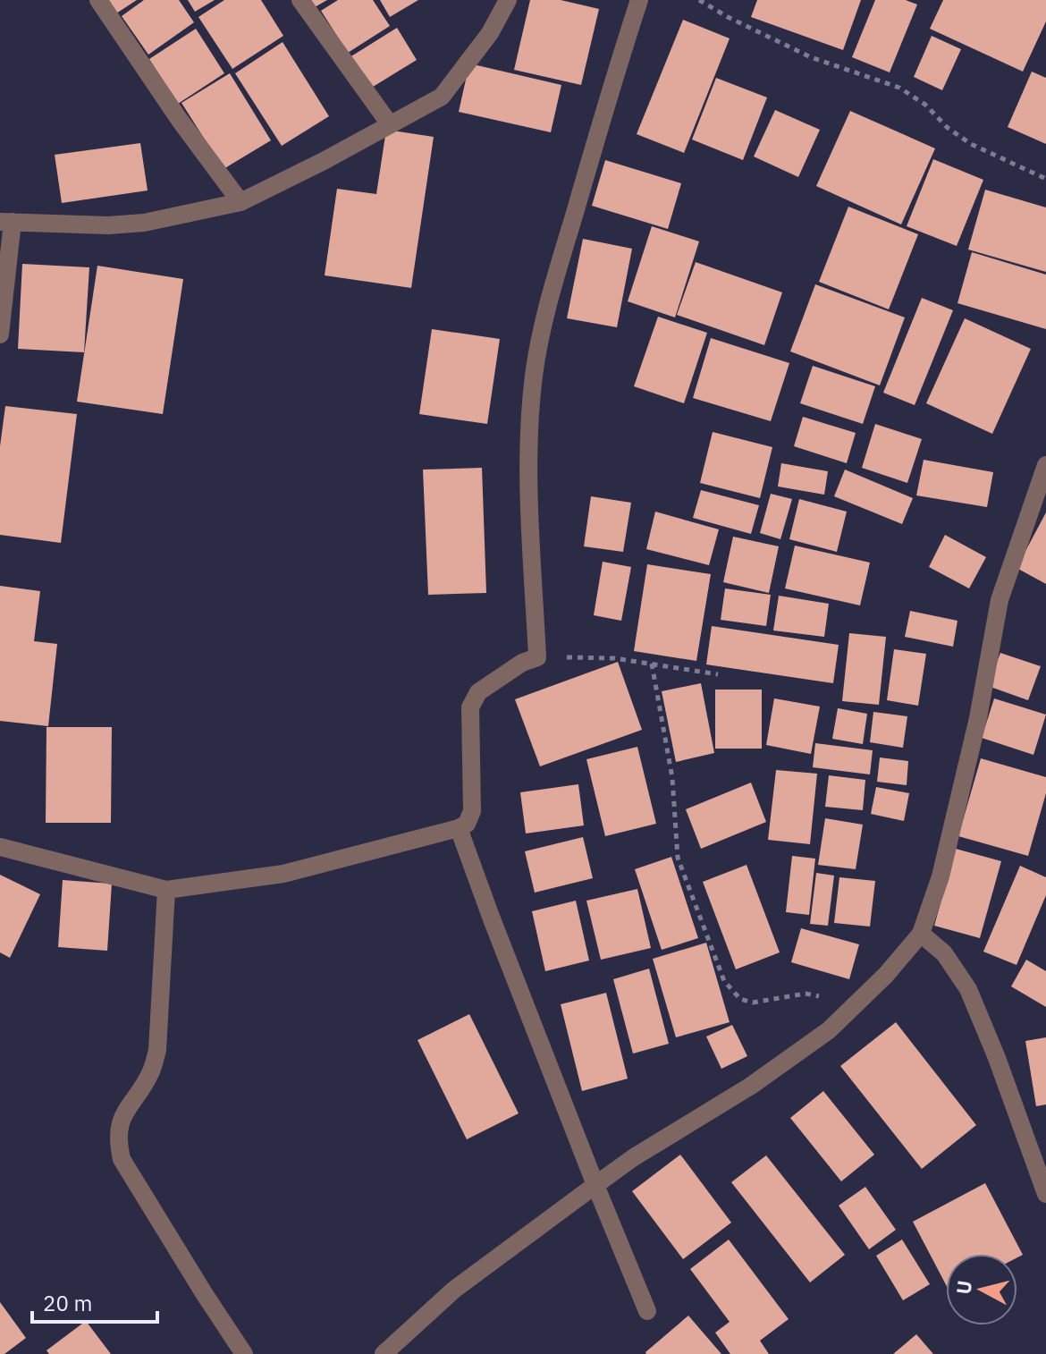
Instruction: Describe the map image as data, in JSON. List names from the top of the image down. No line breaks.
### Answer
{"scale_bar":"20 m","north":"left"}
